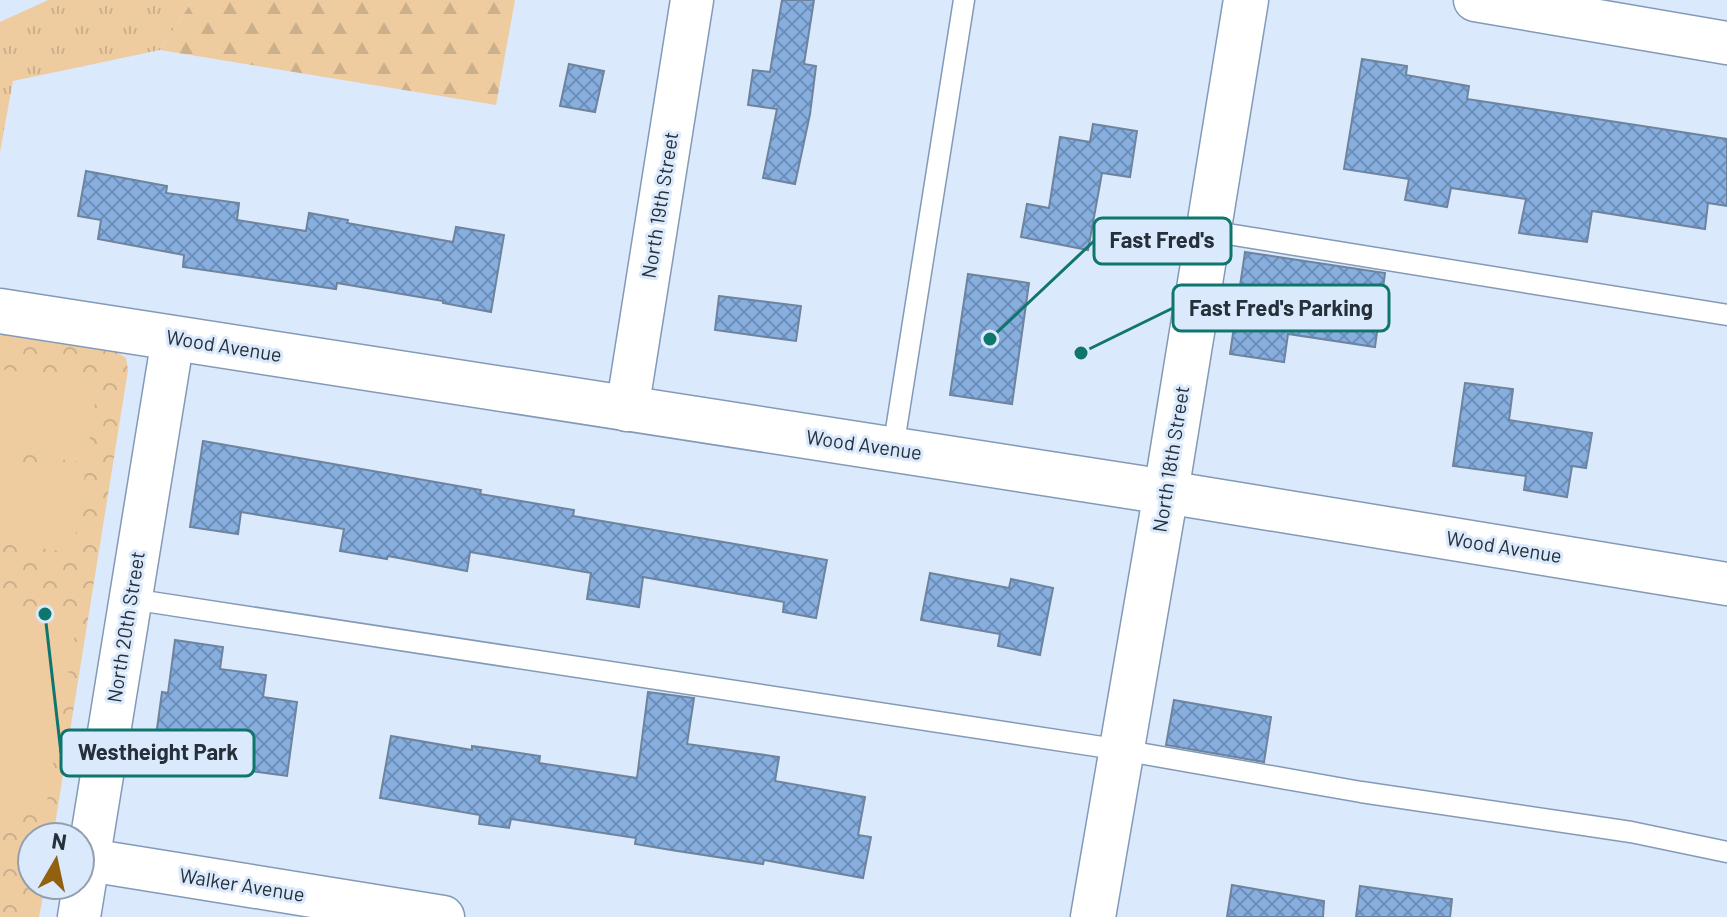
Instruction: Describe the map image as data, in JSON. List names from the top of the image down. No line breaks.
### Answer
{"streets":{"street":["North 19th Street","Wood Avenue","North 18th Street","North 20th Street","Walker Avenue"]},"crossings":[["North 19th Street","Wood Avenue"],["Wood Avenue","North 18th Street"],["Wood Avenue","North 20th Street"]],"places":["Fast Fred's","Fast Fred's Parking","Westheight Park"],"north":"top"}
